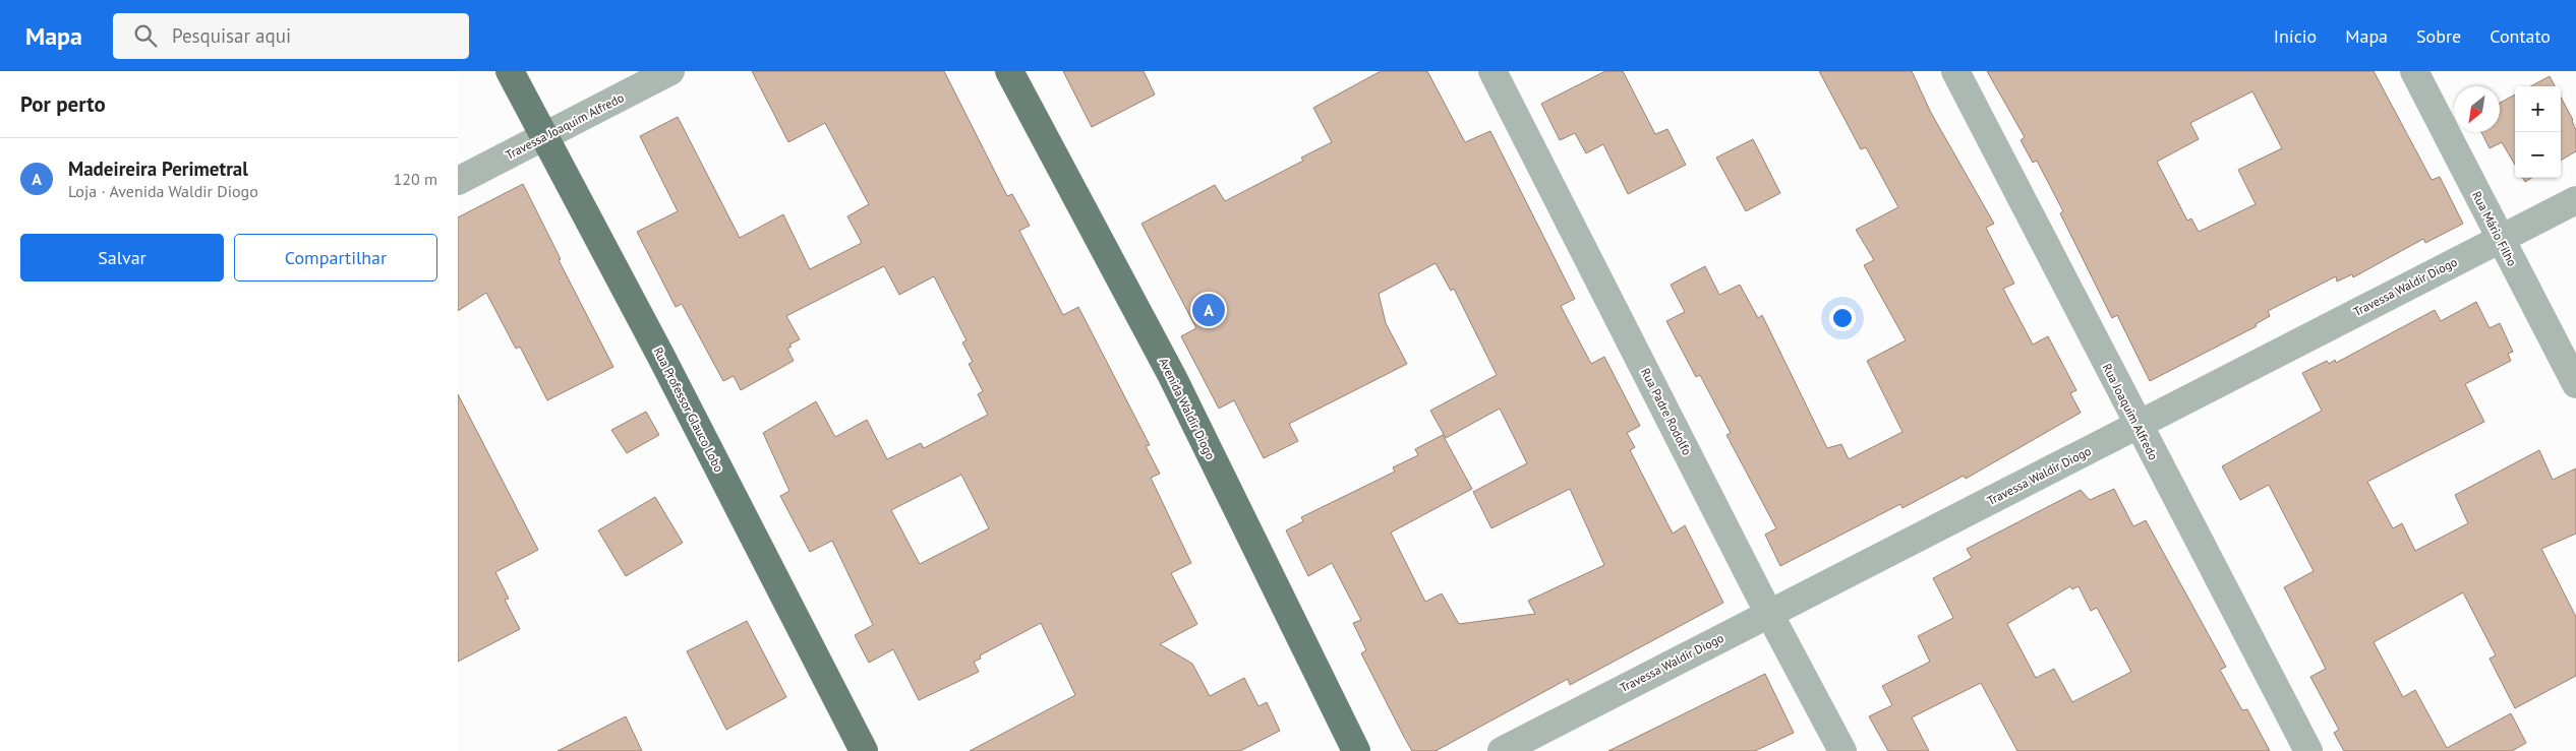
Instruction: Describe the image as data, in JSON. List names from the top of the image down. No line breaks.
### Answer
{"streets":{"main road":["Avenida Waldir Diogo","Rua Professor Glauco Lobo"],"street":["Travessa Joaquim Alfredo","Rua Mário Filho","Travessa Waldir Diogo","Rua Padre Rodolfo","Rua Joaquim Alfredo"]},"crossings":[["Travessa Joaquim Alfredo","Rua Professor Glauco Lobo"],["Rua Mário Filho","Travessa Waldir Diogo"],["Travessa Waldir Diogo","Rua Padre Rodolfo"],["Travessa Waldir Diogo","Rua Joaquim Alfredo"]],"north":"bottom left","page":{"header":"Mapa","search":"Pesquisar aqui","nav":["Início","Mapa","Sobre","Contato"],"heading":"Por perto","map_buttons":["+","−"],"list":[{"mark":"A","name":"Madeireira Perimetral","note":"Loja · Avenida Waldir Diogo","value":"120 m"}],"buttons":["Salvar","Compartilhar"],"pins":"A"}}
